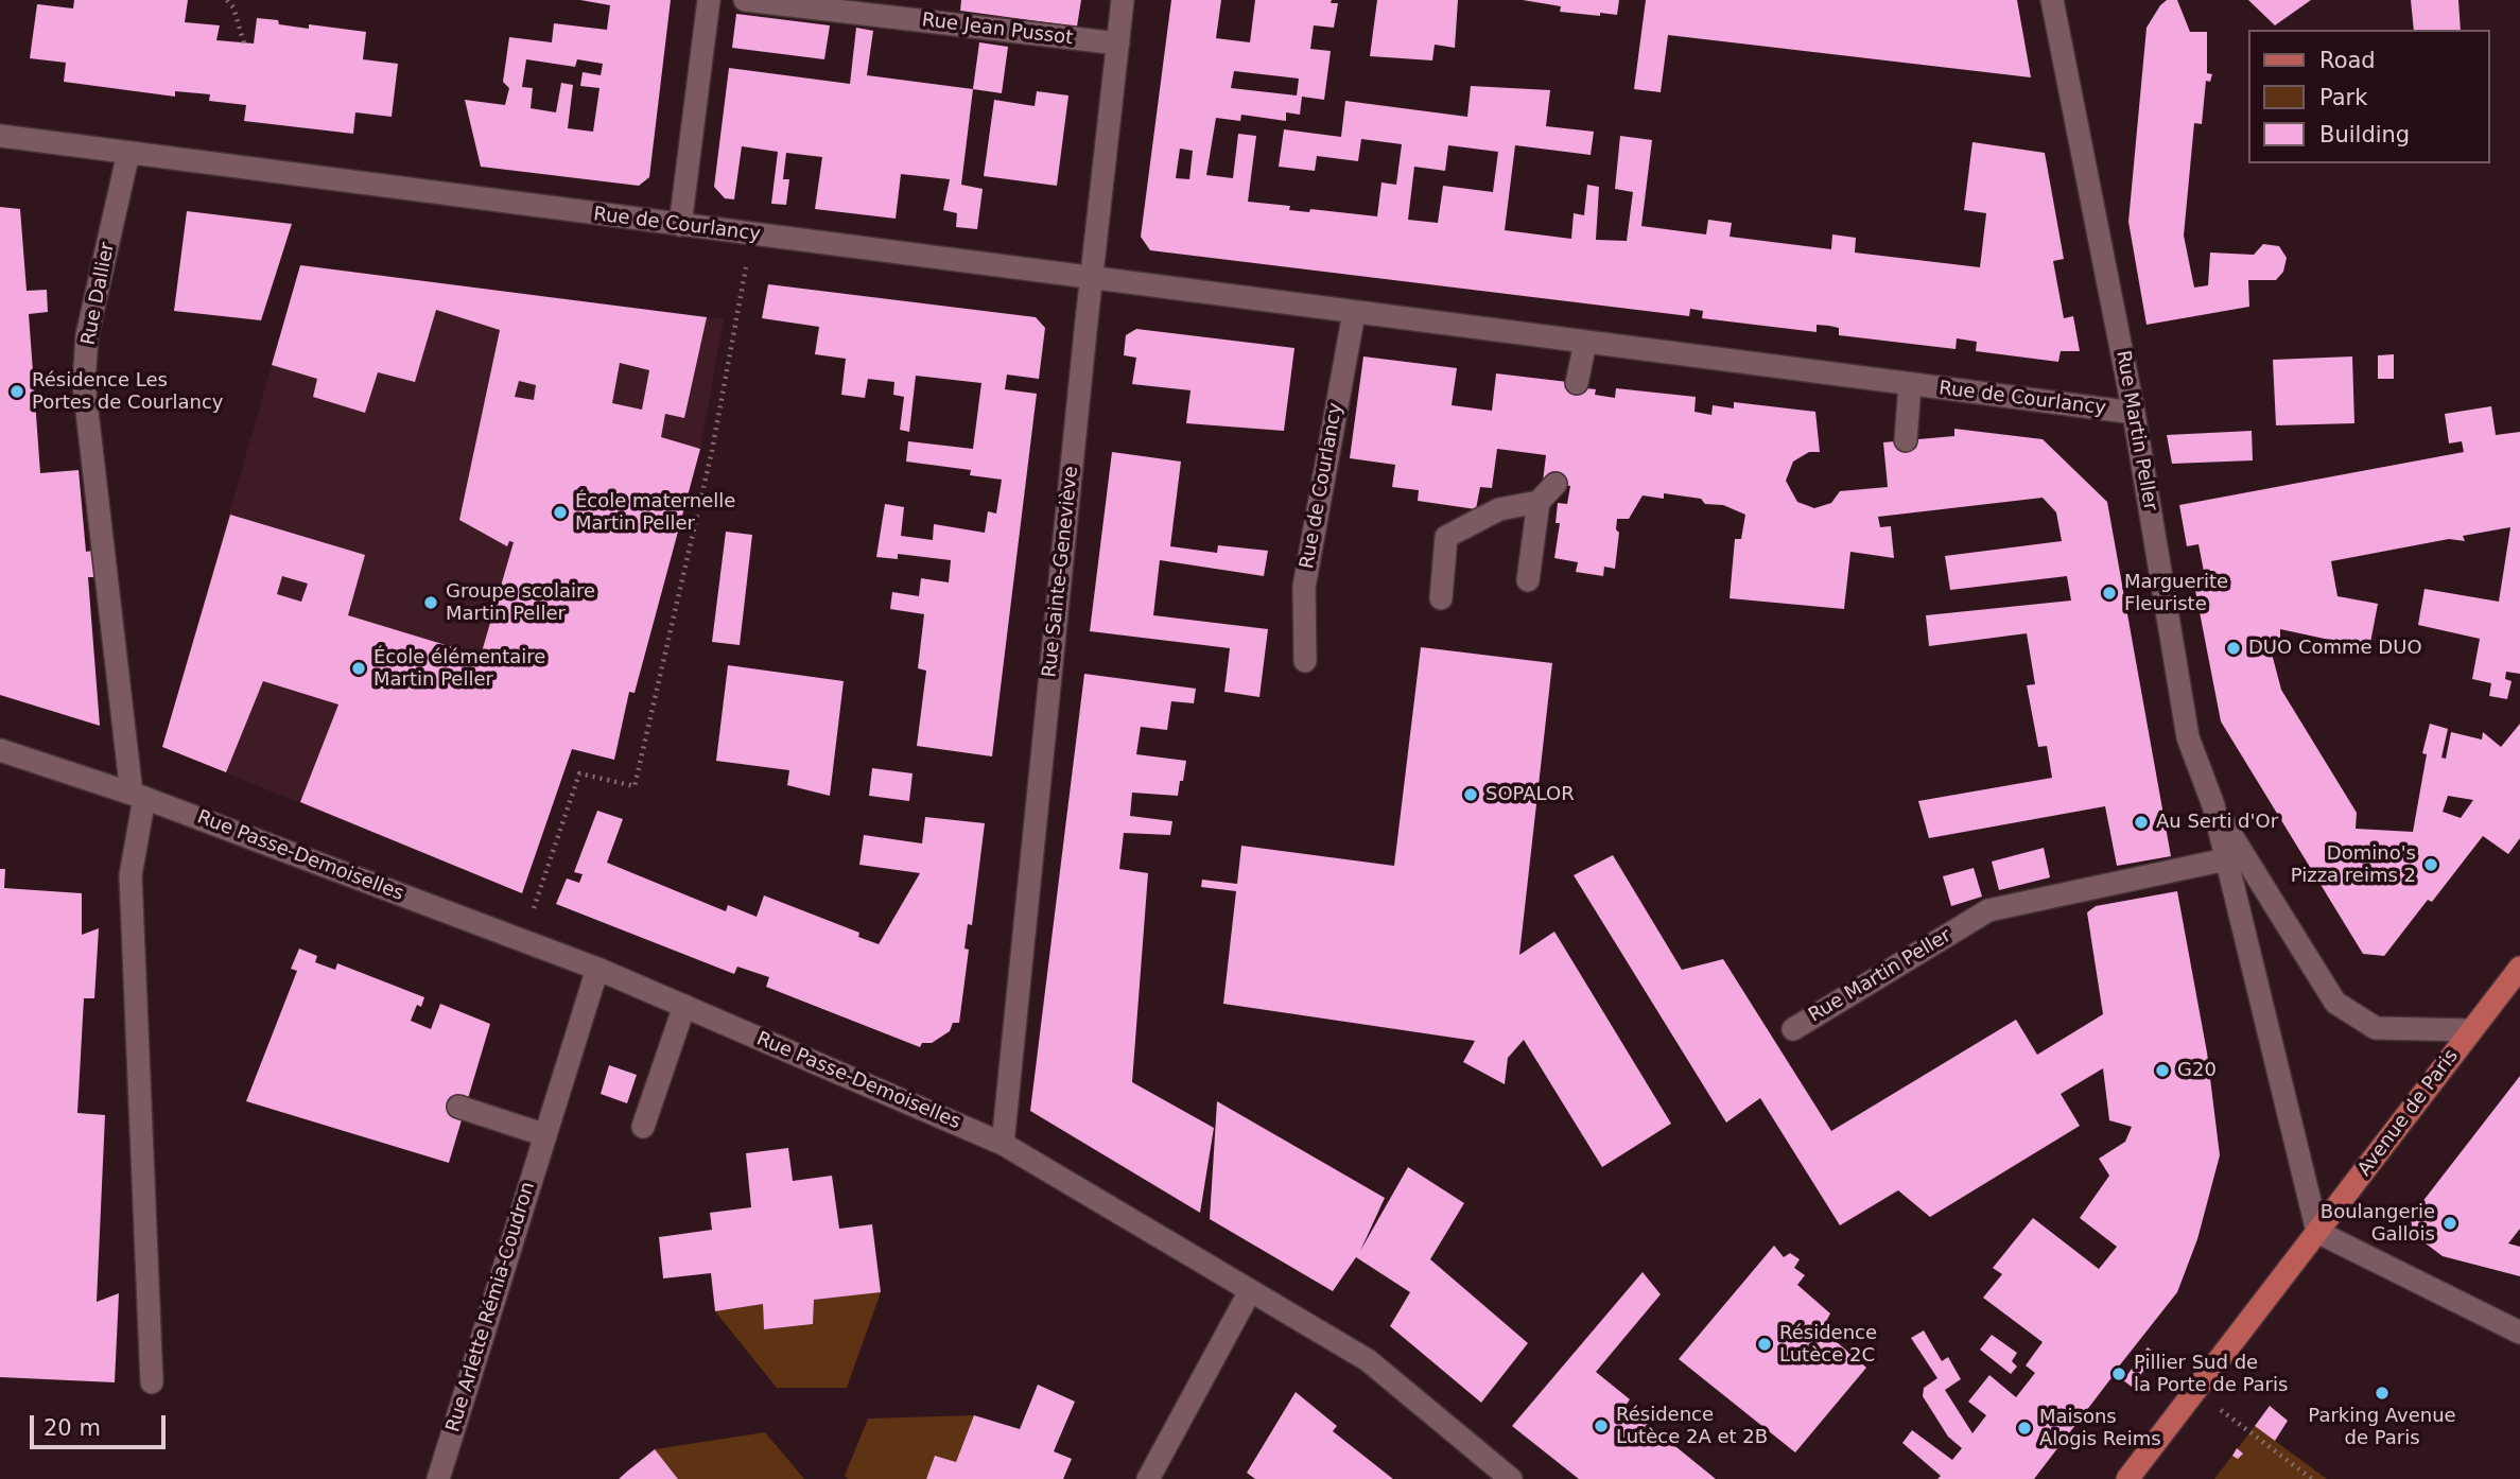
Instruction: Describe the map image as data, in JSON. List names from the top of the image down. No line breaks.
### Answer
{"streets":{"main road":["Avenue de Paris"],"street":["Rue Jean Pussot","Rue de Courlancy","Rue Dallier","Rue Martin Peller","Rue Sainte-Geneviève","Rue Passe-Demoiselles","Rue Arlette Rémia-Coudron"]},"crossings":[["Rue Jean Pussot","Rue Sainte-Geneviève"],["Rue de Courlancy","Rue Dallier"],["Rue de Courlancy","Rue Martin Peller"],["Rue de Courlancy","Rue Sainte-Geneviève"],["Rue Dallier","Rue Passe-Demoiselles"],["Rue Martin Peller","Avenue de Paris"],["Rue Sainte-Geneviève","Rue Passe-Demoiselles"],["Rue Passe-Demoiselles","Rue Arlette Rémia-Coudron"]],"places":["Résidence Les Portes de Courlancy","École maternelle Martin Peller","Marguerite Fleuriste","Groupe scolaire Martin Peller","DUO Comme DUO","École élémentaire Martin Peller","SOPALOR","Au Serti d'Or","Domino's Pizza reims 2","G20","Boulangerie Gallois","Résidence Lutèce 2C","Pillier Sud de la Porte de Paris","Parking Avenue de Paris","Résidence Lutèce 2A et 2B","Maisons Alogis Reims"],"legend":["Road","Park","Building"],"scale_bar":"20 m"}
